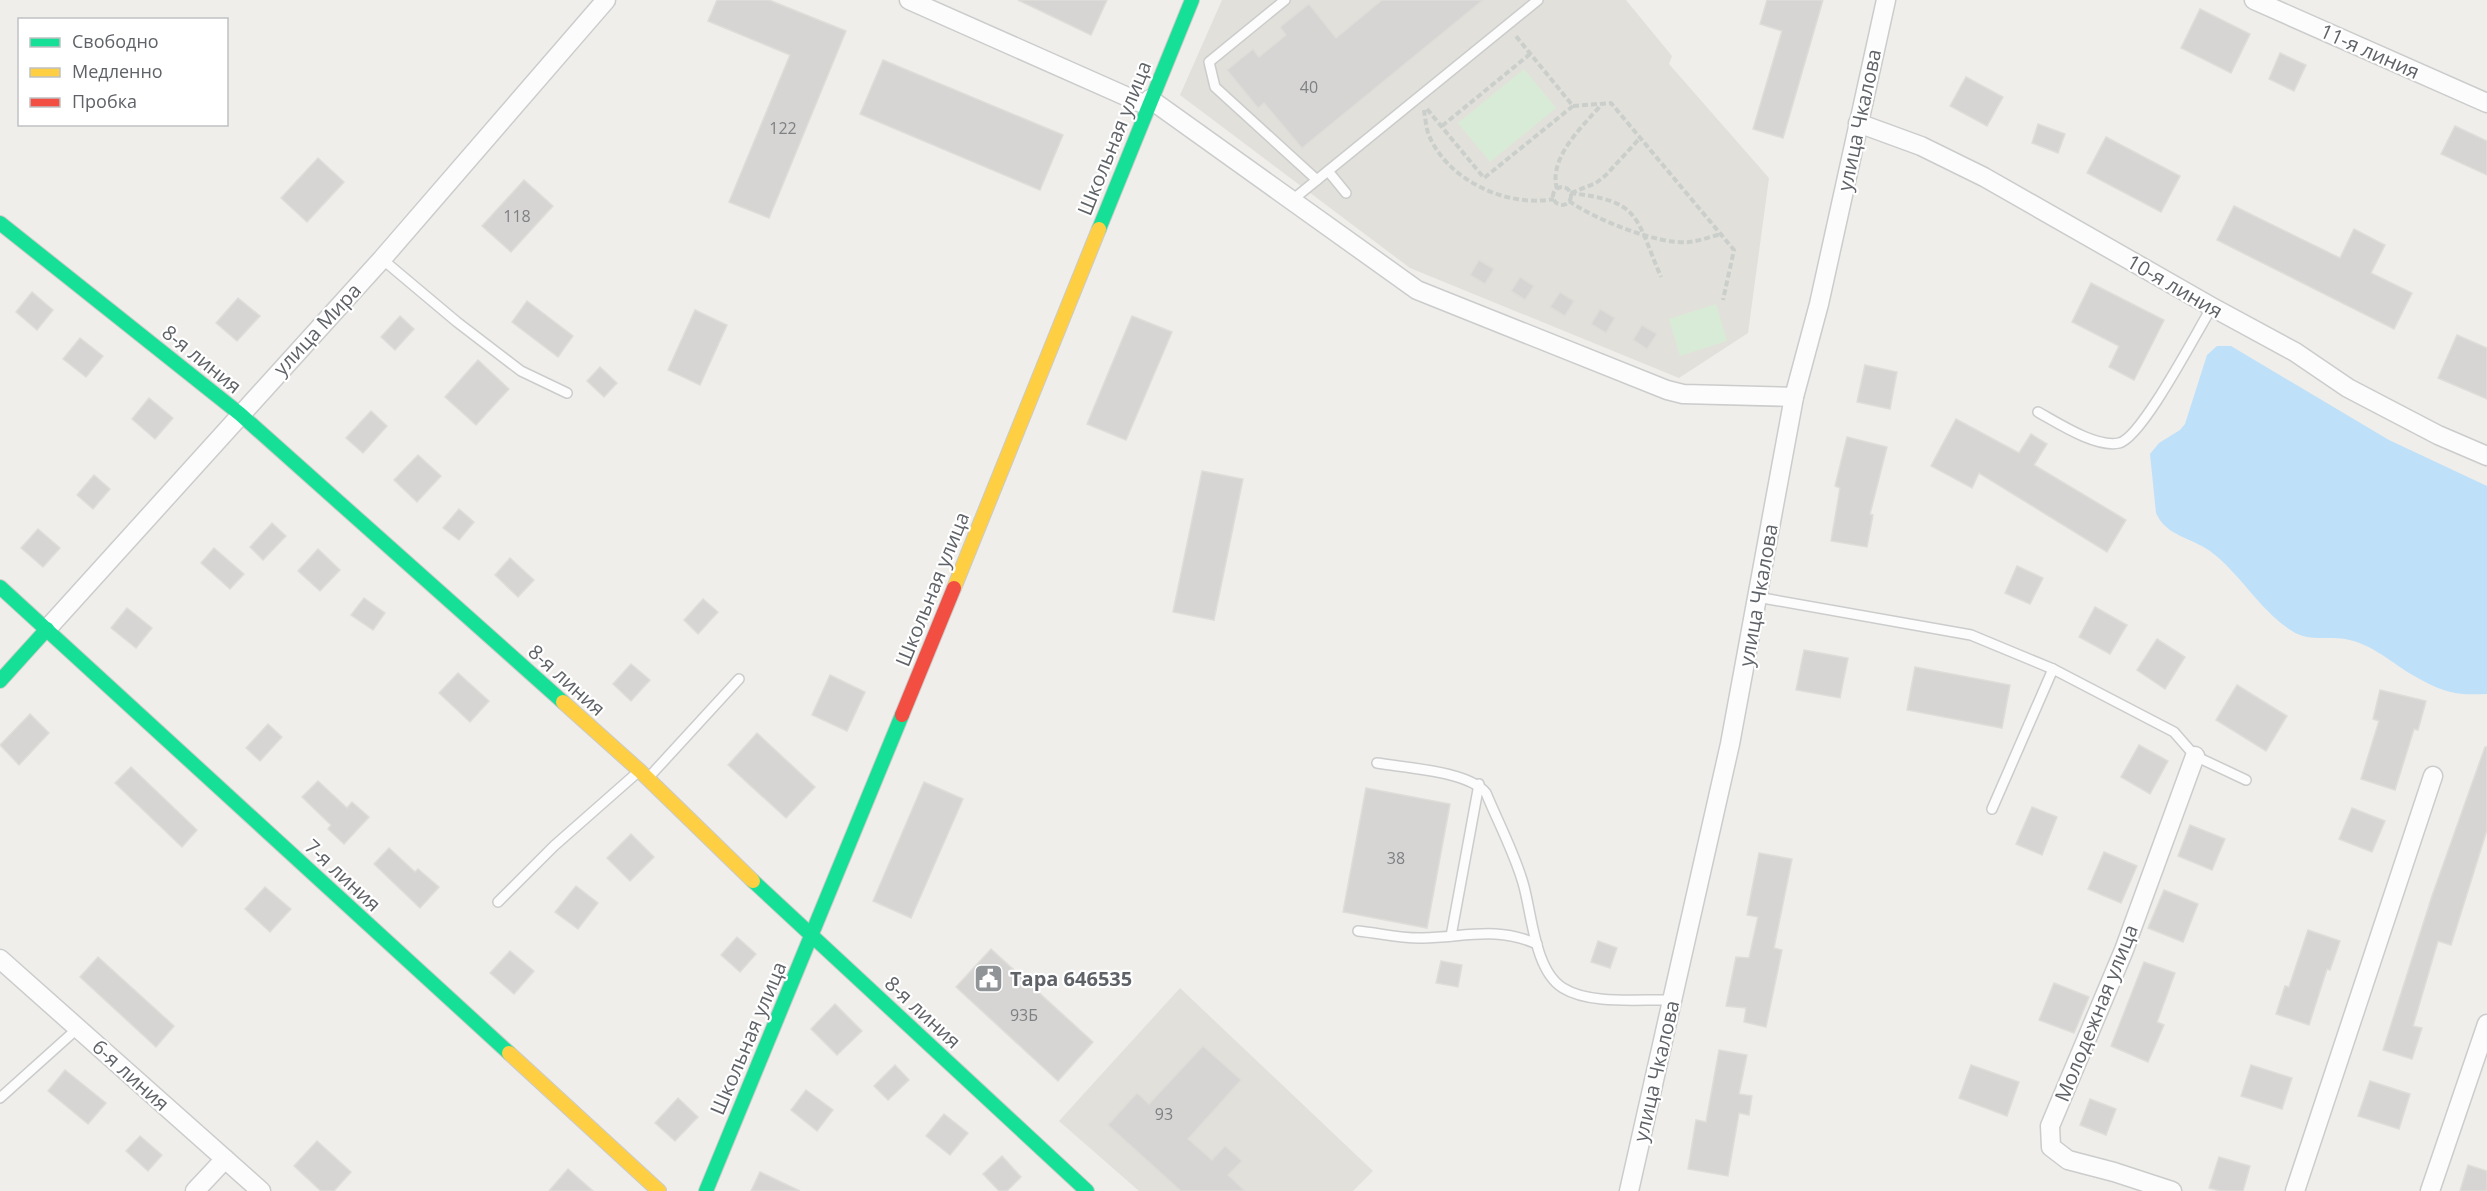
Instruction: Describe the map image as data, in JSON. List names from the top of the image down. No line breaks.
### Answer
{"streets":{"street":["11-я линия","улица Чкалова","Школьная улица","10-я линия","улица Мира","8-я линия","7-я линия","Молодежная улица","6-я линия"]},"crossings":[["улица Чкалова","10-я линия"],["Школьная улица","8-я линия"],["улица Мира","8-я линия"],["улица Мира","7-я линия"]],"places":{"public building":["Тара 646535"]},"house_numbers":["40","122","118","38","93Б","93"],"legend":["Свободно","Медленно","Пробка"]}
